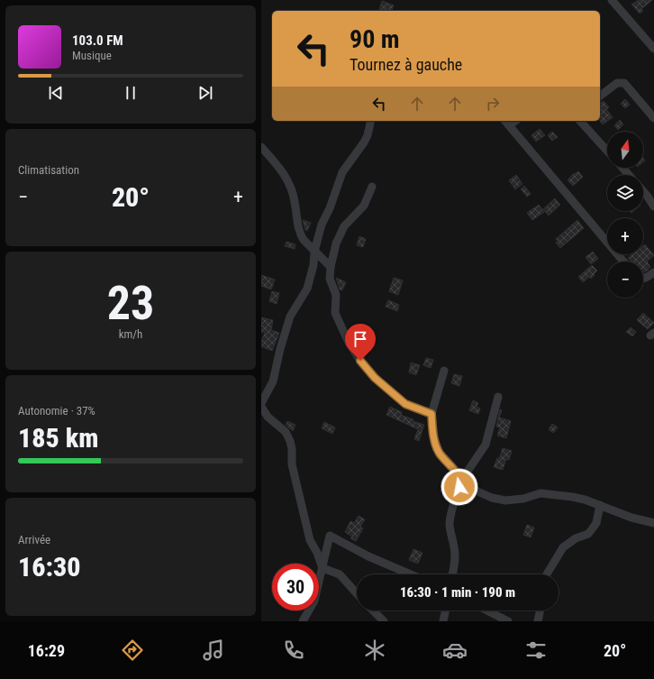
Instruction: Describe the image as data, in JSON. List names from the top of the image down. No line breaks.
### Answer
{"north":"top","page":{"turn":["90 m","Tournez à gauche"],"song":["103.0 FM","Musique"],"tile":["Climatisation",["23","km/h"],["Autonomie · 37%","185 km"],["Arrivée","16:30"]],"map_buttons":["+","−"],"heat":["−","20°","+"],"limit":"30","trip":"16:30 · 1 min · 190 m","tabs":["16:29","20°"]}}
